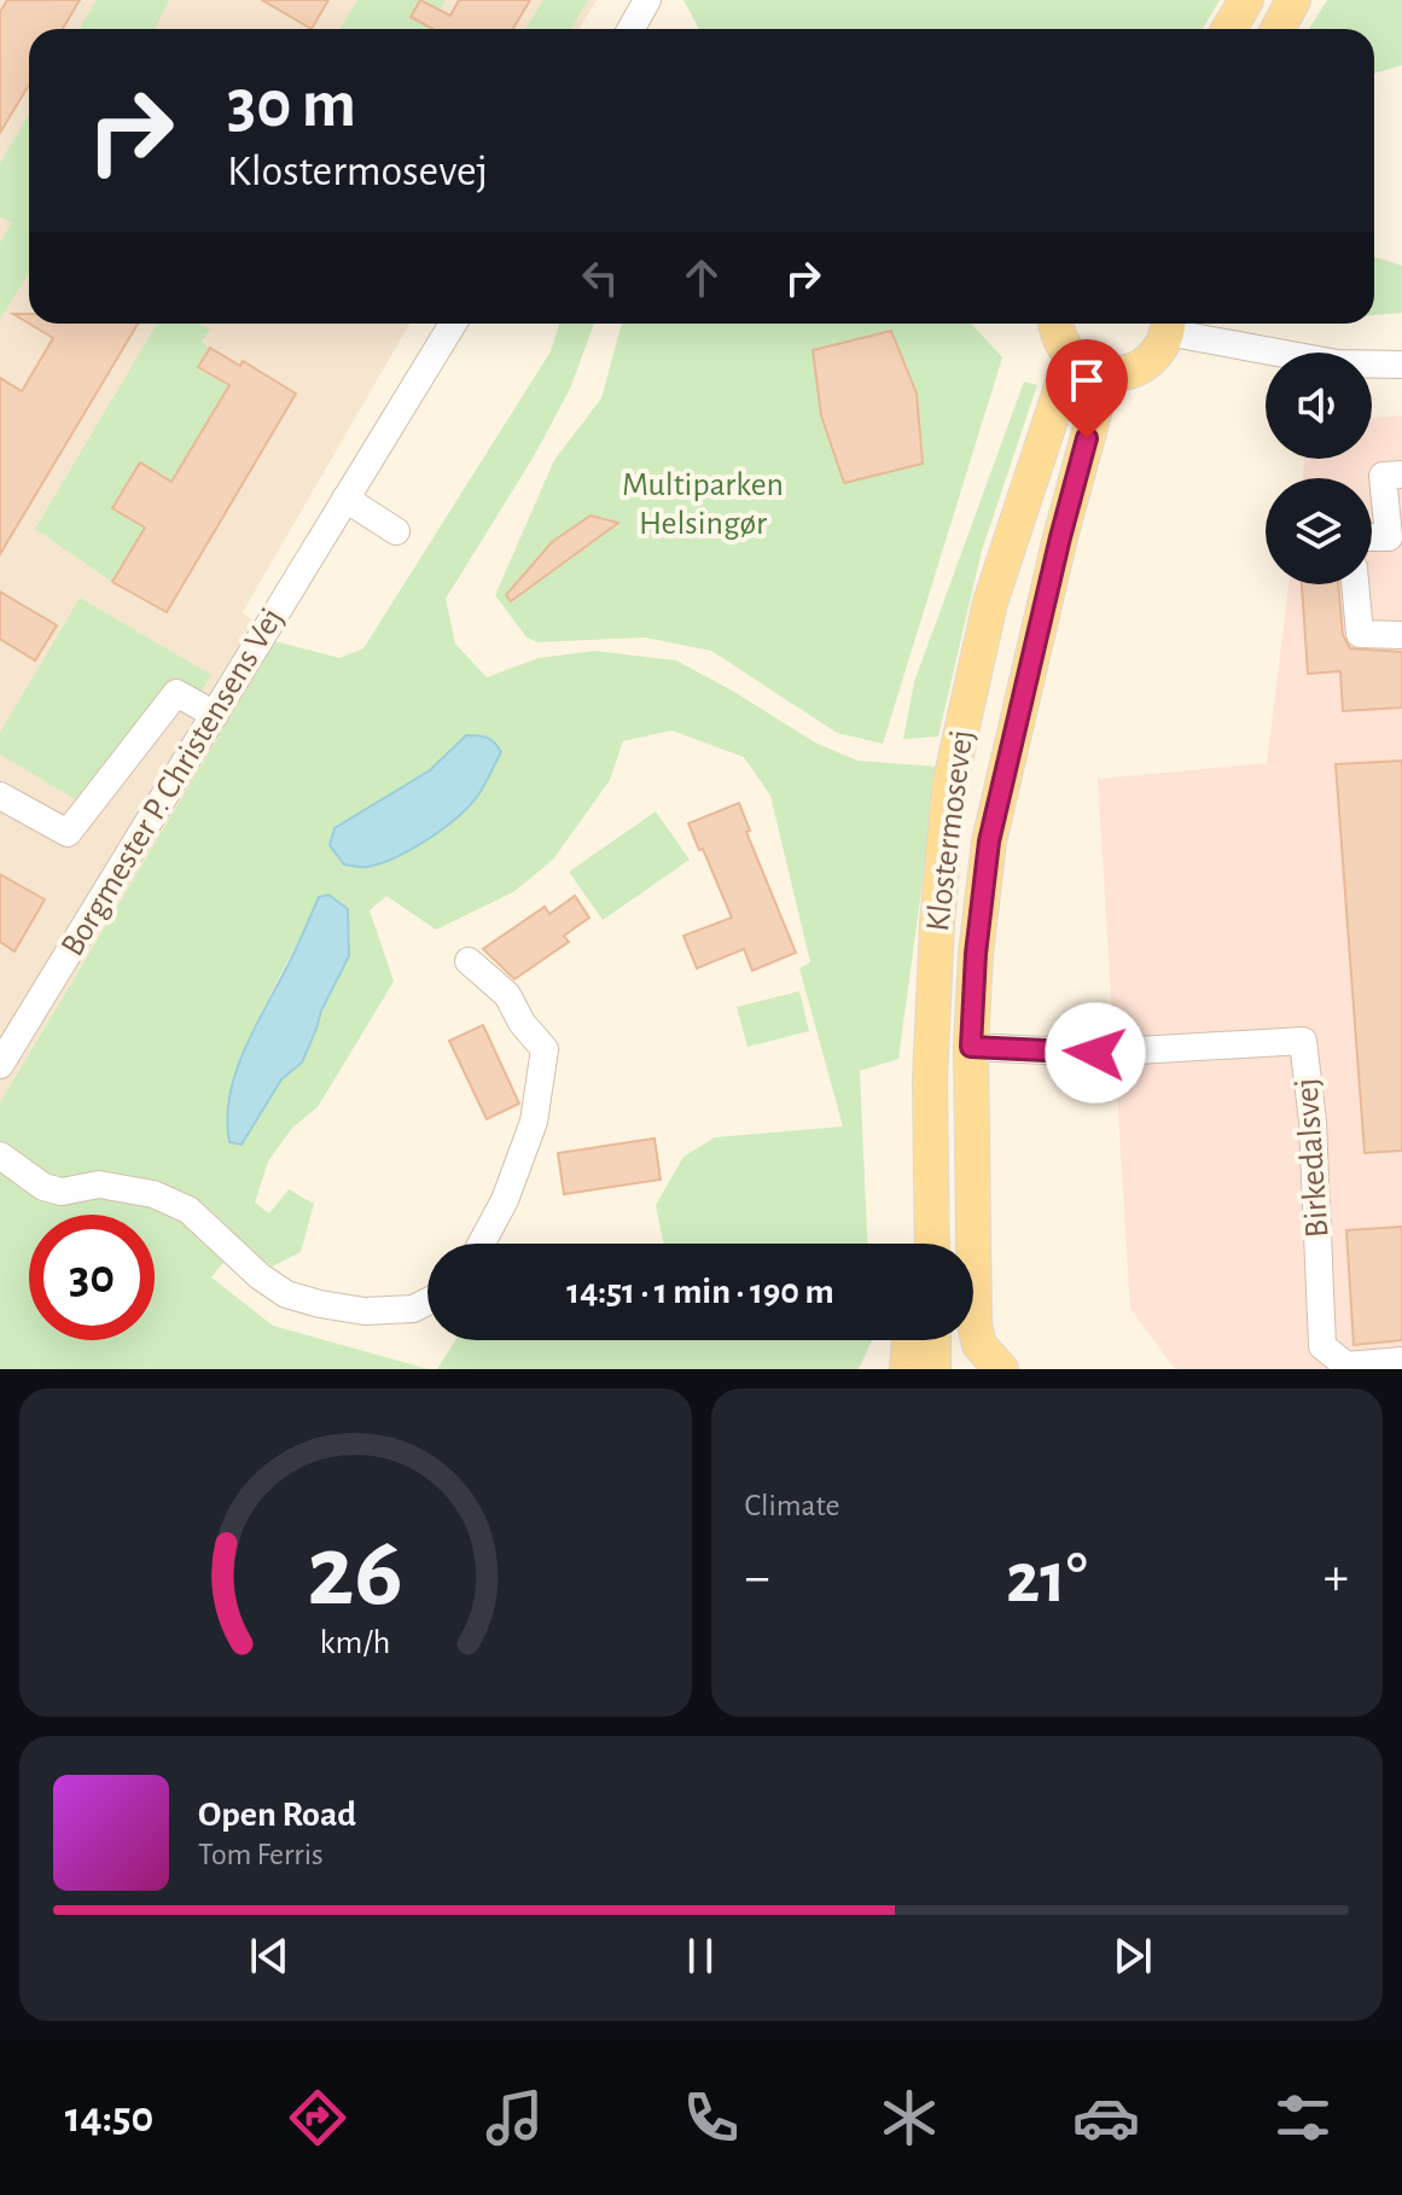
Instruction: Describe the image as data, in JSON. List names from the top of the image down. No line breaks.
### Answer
{"streets":{"main road":["Klostermosevej"],"street":["Borgmester P. Christensens Vej","Birkedalsvej"]},"crossings":[["Klostermosevej","Birkedalsvej"]],"parks":["Multiparken Helsingør"],"page":{"turn":["30 m","Klostermosevej"],"limit":"30","trip":"14:51 · 1 min · 190 m","tile":"Climate","heat":["−","21°","+"],"song":["Open Road","Tom Ferris"],"tabs":"14:50","gauge":["26","km/h"]}}
